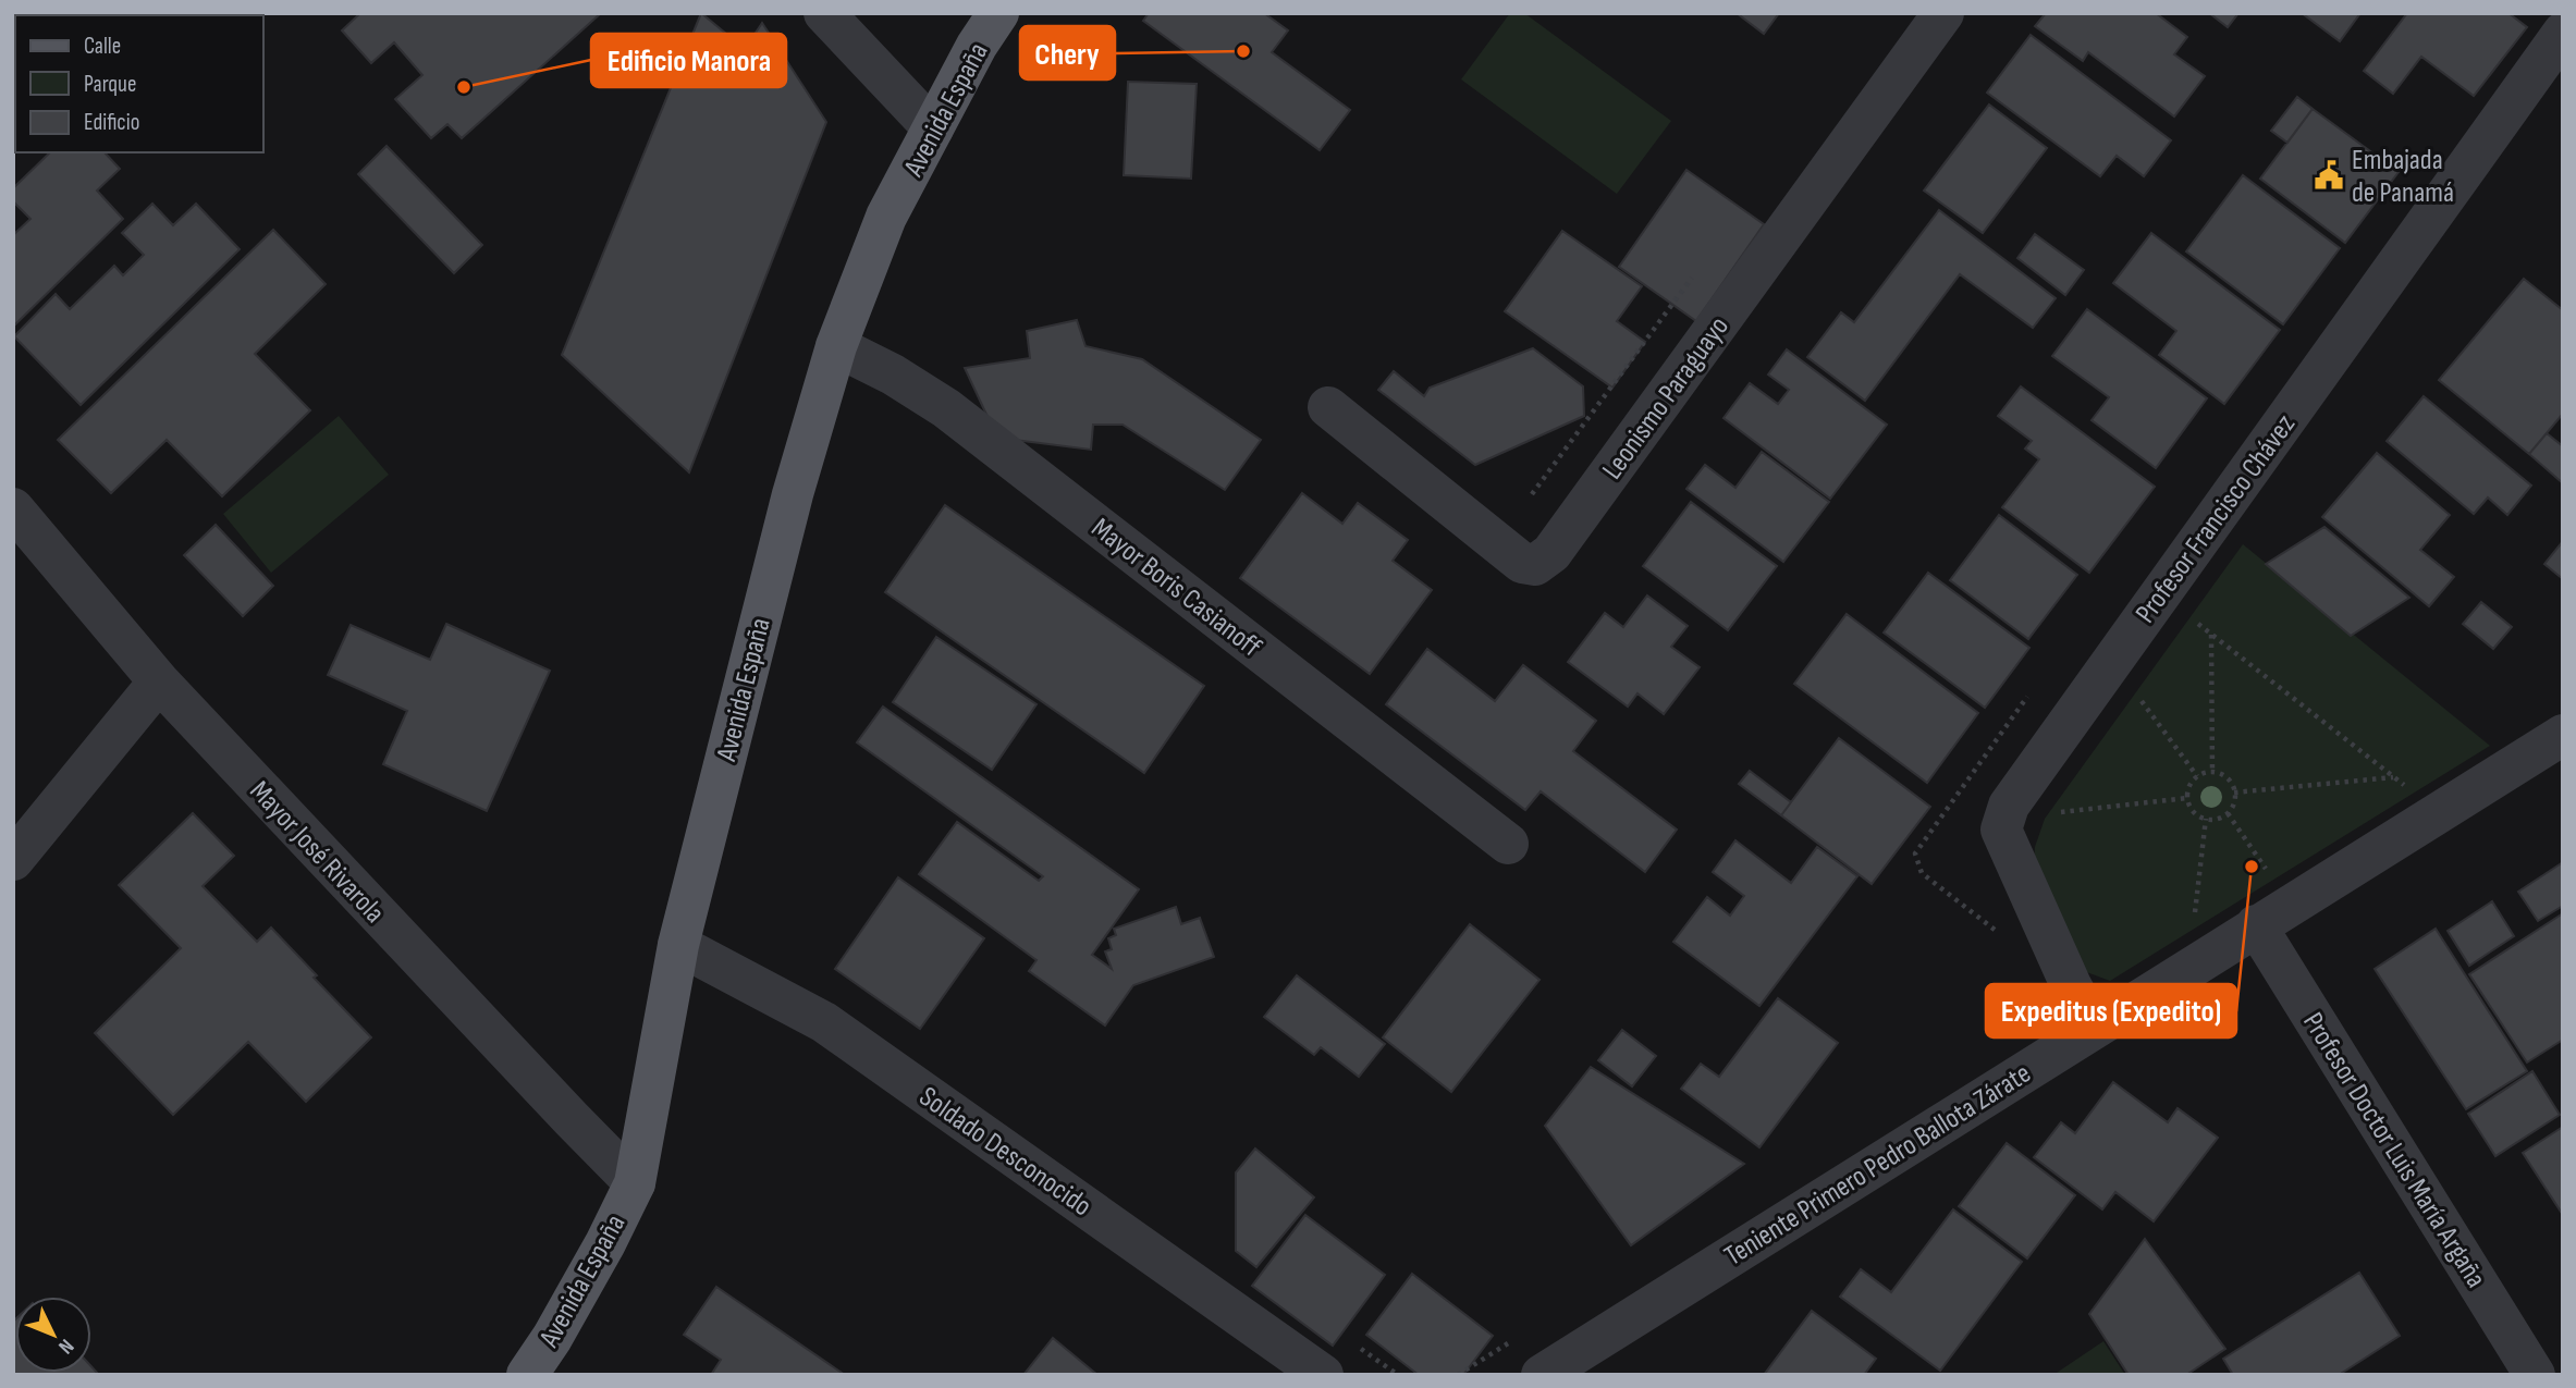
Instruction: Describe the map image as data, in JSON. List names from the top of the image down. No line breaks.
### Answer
{"streets":{"main road":["Avenida España"],"street":["Leonismo Paraguayo","Profesor Francisco Chávez","Mayor Boris Casianoff","Mayor José Rivarola","Profesor Doctor Luis María Argaña","Soldado Desconocido","Teniente Primero Pedro Ballota Zárate"]},"crossings":[["Avenida España","Mayor Boris Casianoff"],["Avenida España","Mayor José Rivarola"],["Avenida España","Soldado Desconocido"],["Profesor Francisco Chávez","Teniente Primero Pedro Ballota Zárate"],["Profesor Doctor Luis María Argaña","Teniente Primero Pedro Ballota Zárate"]],"places":{"other":["Chery","Edificio Manora","Expeditus (Expedito)"],"public building":["Embajada de Panamá"]},"legend":["Calle","Parque","Edificio"],"north":"bottom right"}
